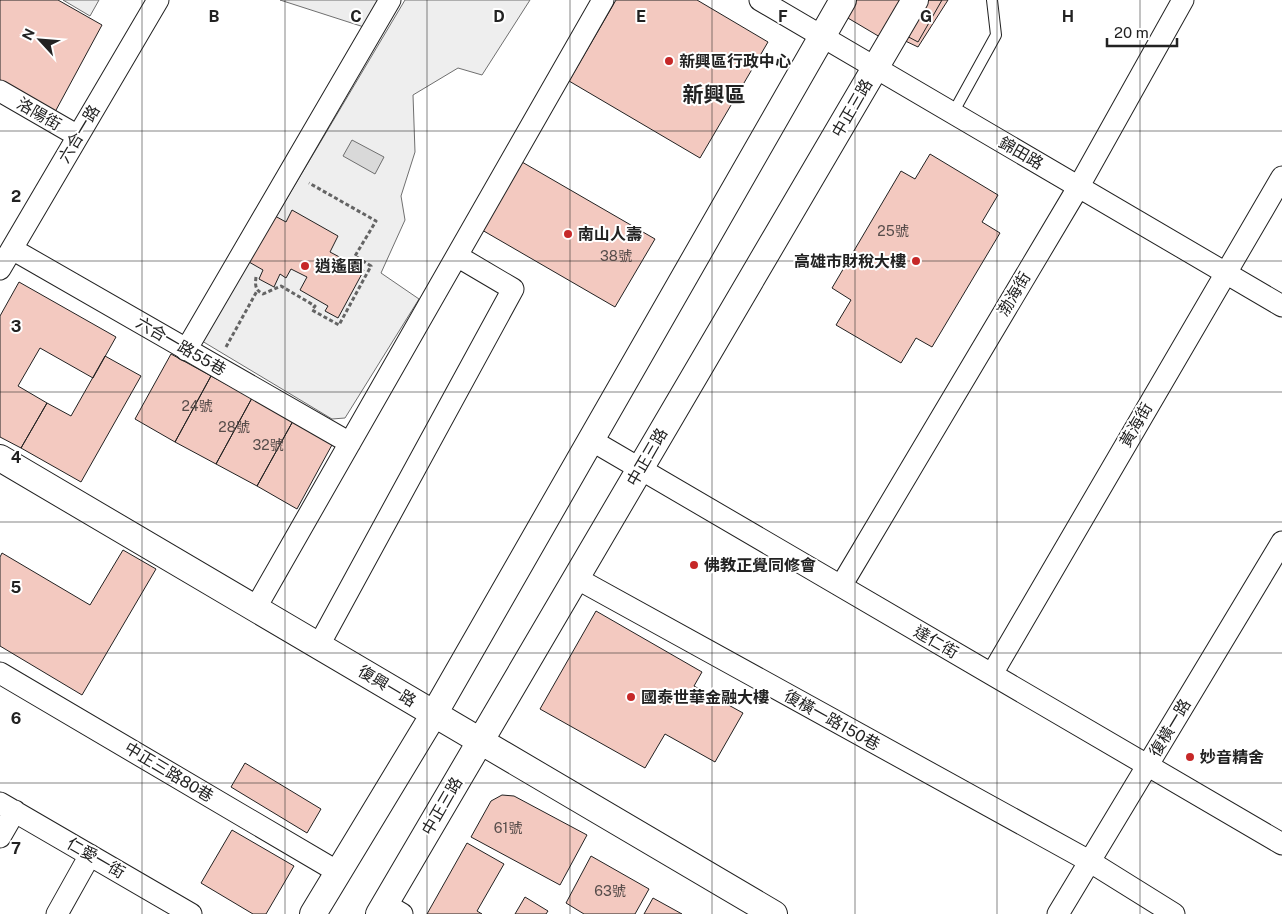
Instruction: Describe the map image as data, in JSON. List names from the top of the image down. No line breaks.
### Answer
{"streets":{"street":["中正三路","洛陽街","六合一路","錦田路","渤海街","六合一路55巷","黃海街","達仁街","復興一路","復橫一路150巷","復橫一路","中正三路80巷","仁愛一街"]},"crossings":[["中正三路","錦田路"],["中正三路","達仁街"],["中正三路","復興一路"],["中正三路","復橫一路150巷"],["洛陽街","六合一路"],["六合一路","六合一路55巷"],["錦田路","渤海街"],["錦田路","黃海街"],["渤海街","達仁街"],["黃海街","達仁街"],["達仁街","復橫一路"],["復橫一路150巷","復橫一路"]],"districts":["新興區"],"places":["新興區行政中心","南山人壽","高雄市財稅大樓","逍遙園","佛教正覺同修會","國泰世華金融大樓","妙音精舍"],"house_numbers":["25號","38號","24號","28號","32號","61號","63號"],"scale_bar":"20 m","north":"top left","grid":{"columns":["B","C","D","E","F","G","H"],"rows":["2","3","4","5","6","7"]}}
